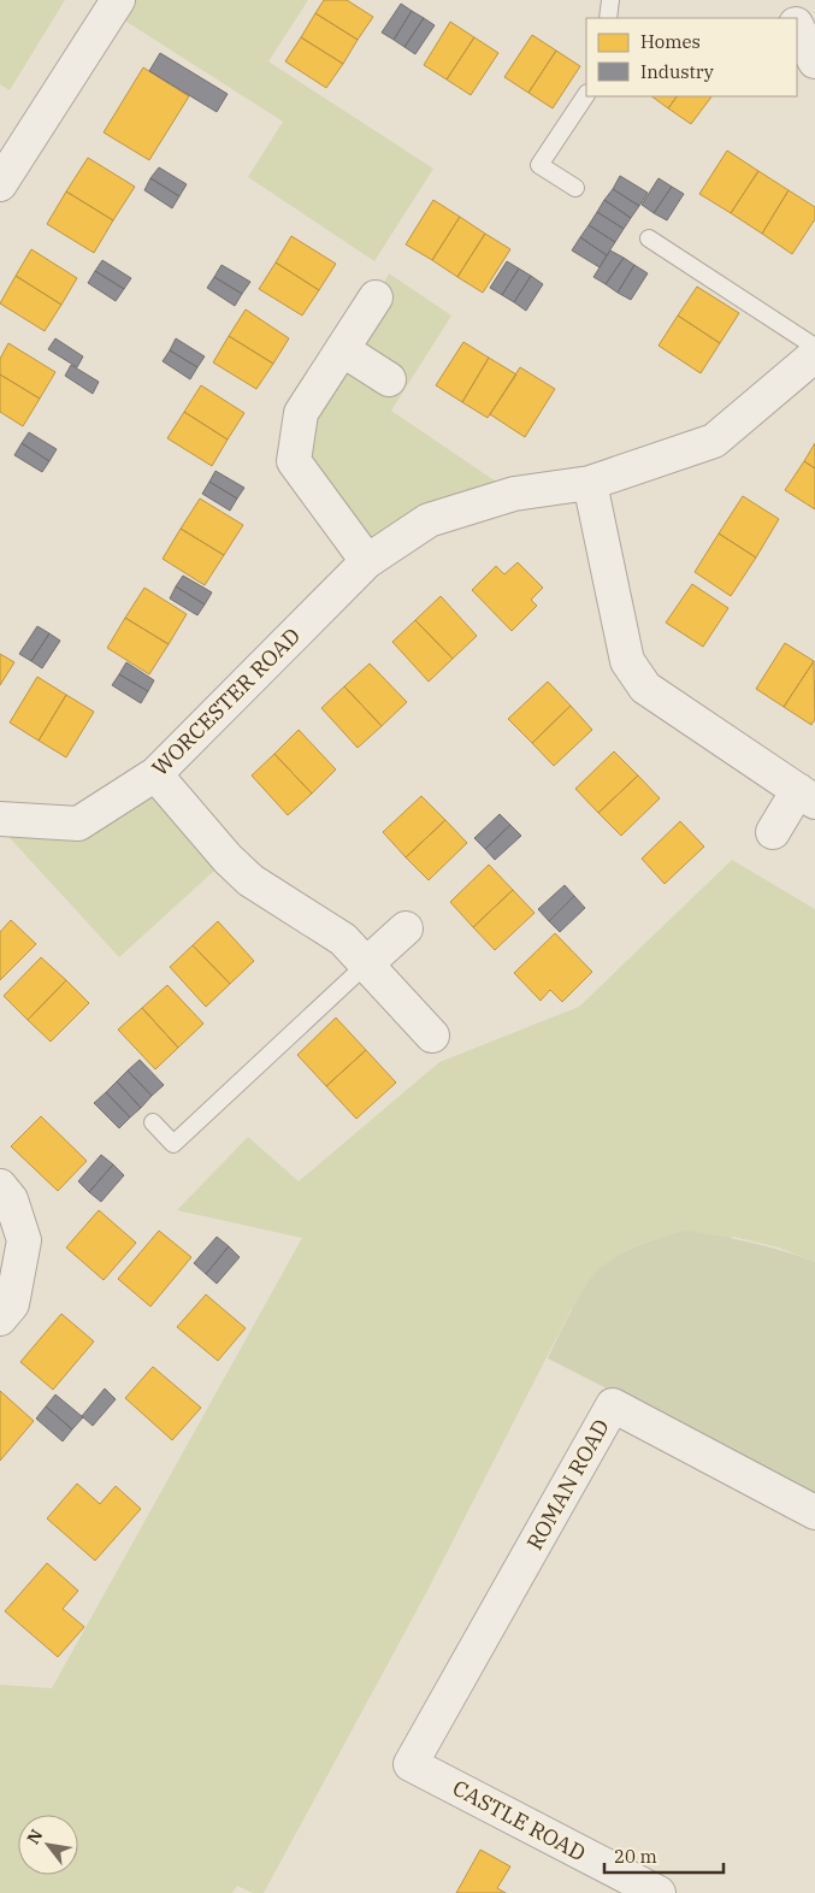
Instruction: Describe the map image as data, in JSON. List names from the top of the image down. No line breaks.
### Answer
{"streets":{"street":["WORCESTER ROAD","ROMAN ROAD","CASTLE ROAD"]},"crossings":[["ROMAN ROAD","CASTLE ROAD"]],"legend":["Homes","Industry"],"scale_bar":"20 m","north":"top left"}
